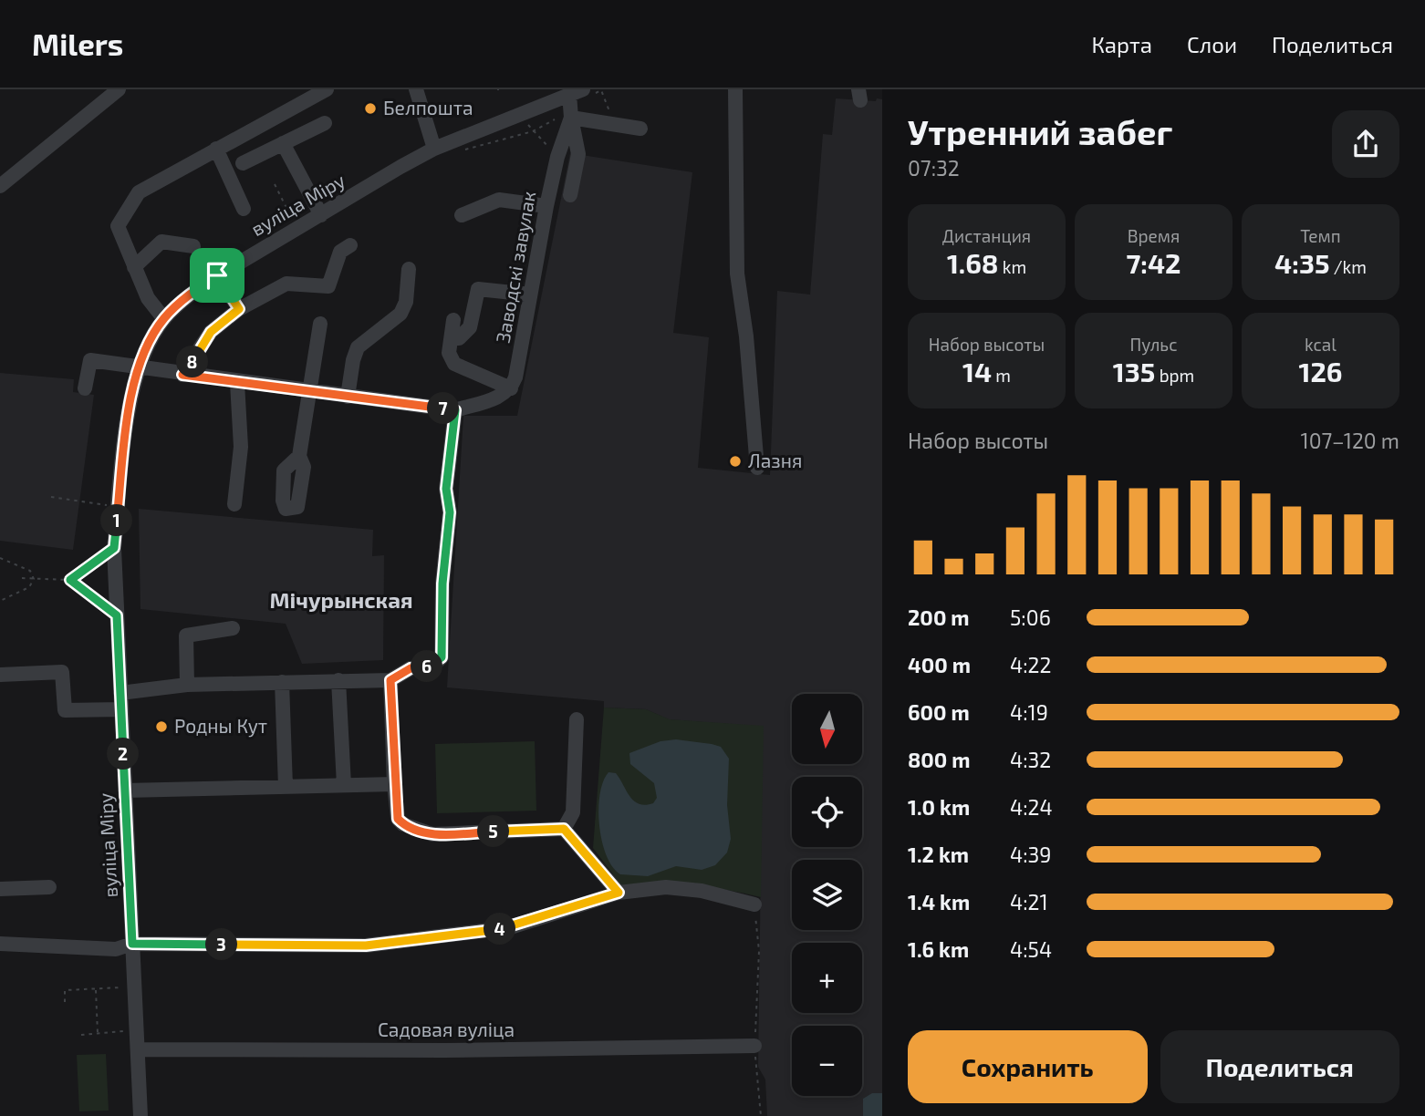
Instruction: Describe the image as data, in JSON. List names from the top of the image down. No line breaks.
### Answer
{"streets":{"street":["вуліца Міру","Заводскі завулак","Садовая вуліца"]},"crossings":[["вуліца Міру","Заводскі завулак"],["вуліца Міру","Садовая вуліца"]],"districts":["Мічурынская"],"places":["Белпошта","Лазня","Родны Кут"],"north":"bottom","page":{"header":"Milers","nav":["Карта","Слои","Поделиться"],"heading":["Утренний забег","07:32"],"stats":[["Дистанция","1.68 km"],["Время","7:42"],["Темп","4:35 /km"],["Набор высоты","14 m"],["Пульс","135 bpm"],["kcal","126"]],"pins":["8","7","1","6","2","5","4","3"],"chart":["Набор высоты","107–120 m"],"list":[{"name":"200 m","note":"5:06"},{"name":"400 m","note":"4:22"},{"name":"600 m","note":"4:19"},{"name":"800 m","note":"4:32"},{"name":"1.0 km","note":"4:24"},{"name":"1.2 km","note":"4:39"},{"name":"1.4 km","note":"4:21"},{"name":"1.6 km","note":"4:54"}],"map_buttons":["+","−"],"buttons":["Сохранить","Поделиться"]}}
